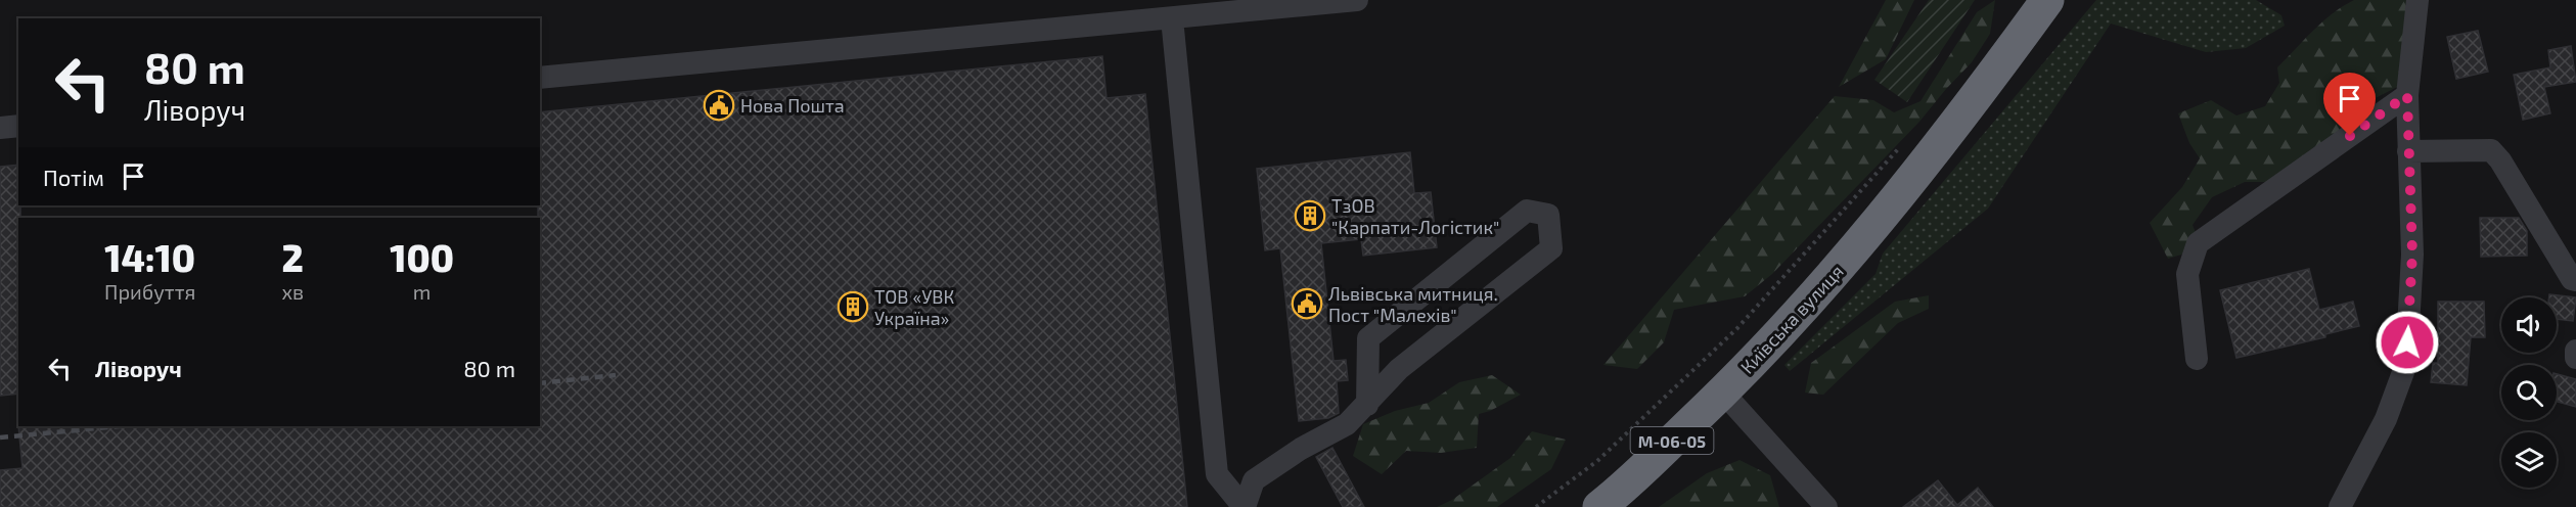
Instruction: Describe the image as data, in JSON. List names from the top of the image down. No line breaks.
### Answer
{"streets":{"highway":["Київська вулиця","М-06-05"]},"places":{"public building":["Нова Пошта","Львівська митниця. Пост \"Малехів\""],"building":["ТзОВ \"Карпати-Логістик\"","ТОВ «УВК Україна»"]},"page":{"turn":["80 m","Ліворуч"],"then":"Потім","eta":["14:10","Прибуття","2","хв","100","m"],"list":[{"name":"Ліворуч","value":"80 m"}]}}
